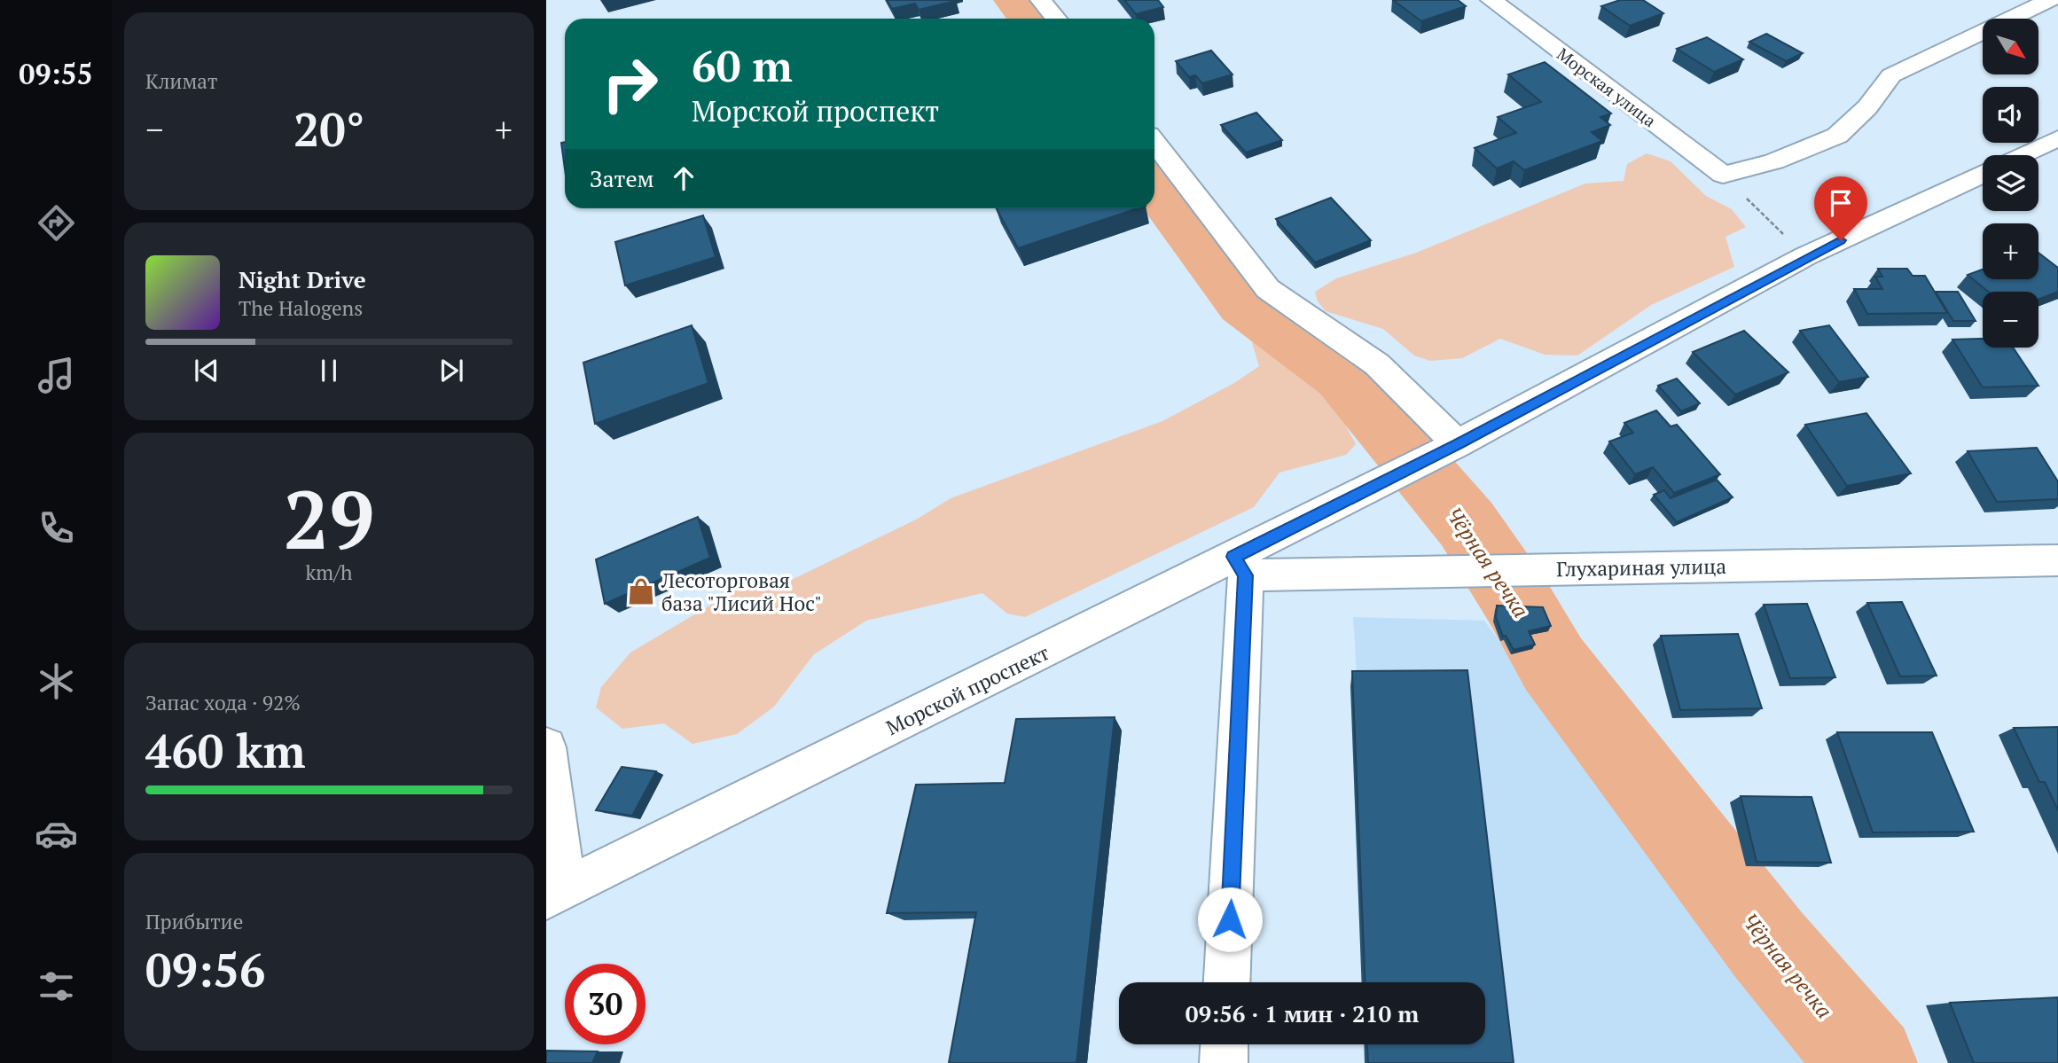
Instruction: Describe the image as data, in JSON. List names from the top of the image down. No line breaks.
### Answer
{"streets":{"street":["Морская улица","Глухариная улица","Морской проспект"]},"crossings":[["Глухариная улица","Морской проспект"]],"water":["Чёрная речка"],"places":{"shop":["Лесоторговая база \"Лисий Нос\""]},"north":"bottom right","page":{"tabs":"09:55","tile":["Климат",["29","km/h"],["Запас хода · 92%","460 km"],["Прибытие","09:56"]],"map_buttons":["+","−"],"turn":["60 m","Морской проспект"],"heat":["−","20°","+"],"then":"Затем","song":["Night Drive","The Halogens"],"limit":"30","trip":"09:56 · 1 мин · 210 m"}}
